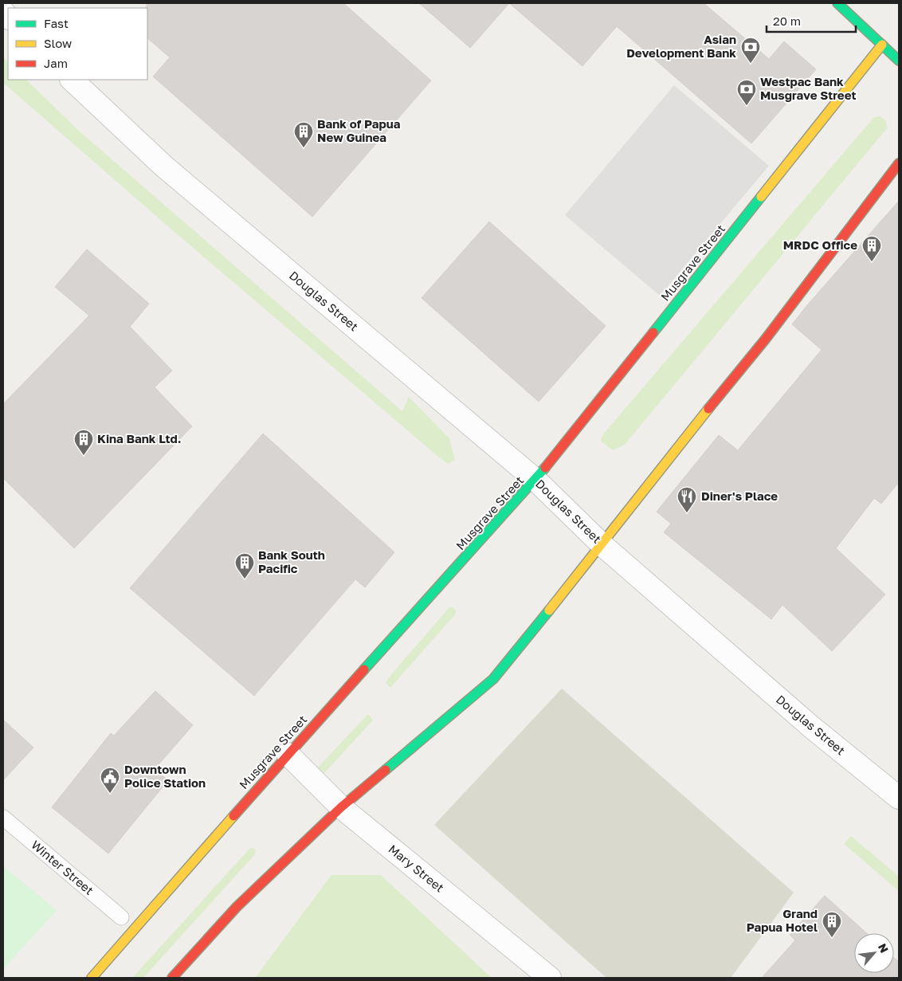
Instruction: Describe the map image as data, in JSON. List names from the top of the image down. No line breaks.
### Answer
{"streets":{"street":["Musgrave Street","Douglas Street","Mary Street"],"lane":["Winter Street"]},"crossings":[["Musgrave Street","Douglas Street"],["Musgrave Street","Mary Street"]],"places":{"bank":["Asian Development Bank","Westpac Bank Musgrave Street"],"building":["Bank of Papua New Guinea","MRDC Office","Kina Bank Ltd.","Bank South Pacific","Grand Papua Hotel"],"restaurant":["Diner's Place"],"public building":["Downtown Police Station"]},"legend":["Fast","Slow","Jam"],"scale_bar":"20 m","north":"top right"}
